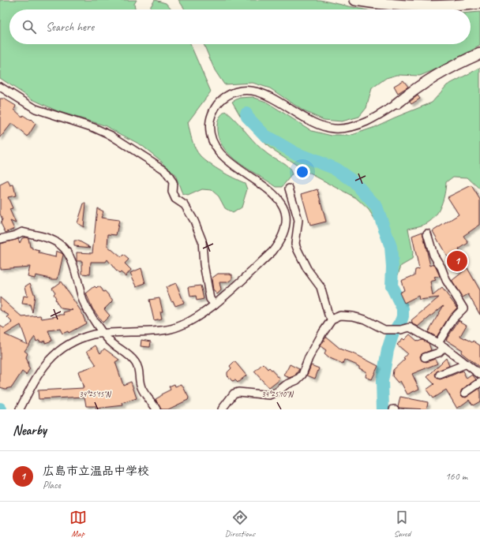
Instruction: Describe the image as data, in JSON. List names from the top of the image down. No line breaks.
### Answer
{"page":{"search":"Search here","pins":"1","heading":"Nearby","list":[{"mark":"1","name":"広島市立温品中学校","note":"Place","value":"160 m"}],"nav":["Map","Directions","Saved"]},"coordinates":["34°25'15\"N","34°25'10\"N"]}
